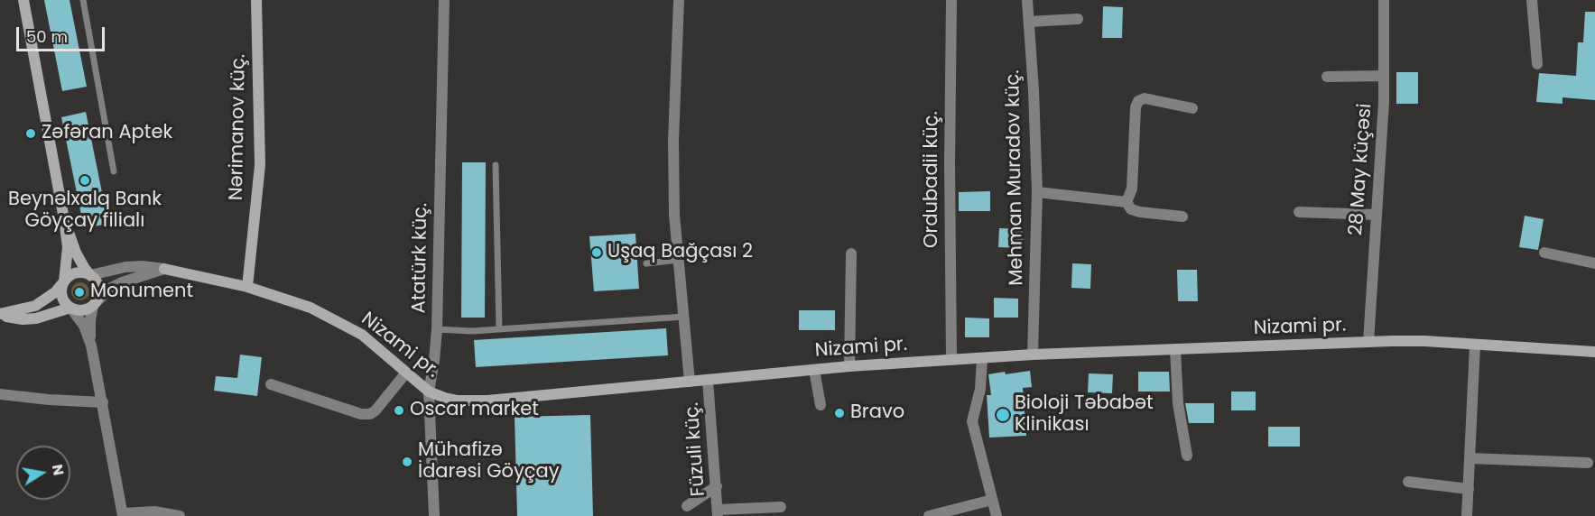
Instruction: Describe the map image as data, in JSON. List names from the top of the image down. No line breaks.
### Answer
{"streets":{"street":["Nərimanov küç.","28 May küçəsi","Mehman Muradov küç.","Ordubadii küç.","Atatürk küç.","Nizami pr.","Füzuli küç."]},"crossings":[["Nərimanov küç.","Nizami pr."],["28 May küçəsi","Nizami pr."],["Mehman Muradov küç.","Nizami pr."],["Ordubadii küç.","Nizami pr."],["Atatürk küç.","Nizami pr."],["Nizami pr.","Füzuli küç."]],"places":["Zəfəran Aptek","Beynəlxalq Bank Göyçay filialı","Uşaq Bağçası 2","Monument","Oscar market","Bravo","Bioloji Təbabət Klinikası","Mühafizə İdarəsi Göyçay"],"scale_bar":"50 m","north":"right"}
